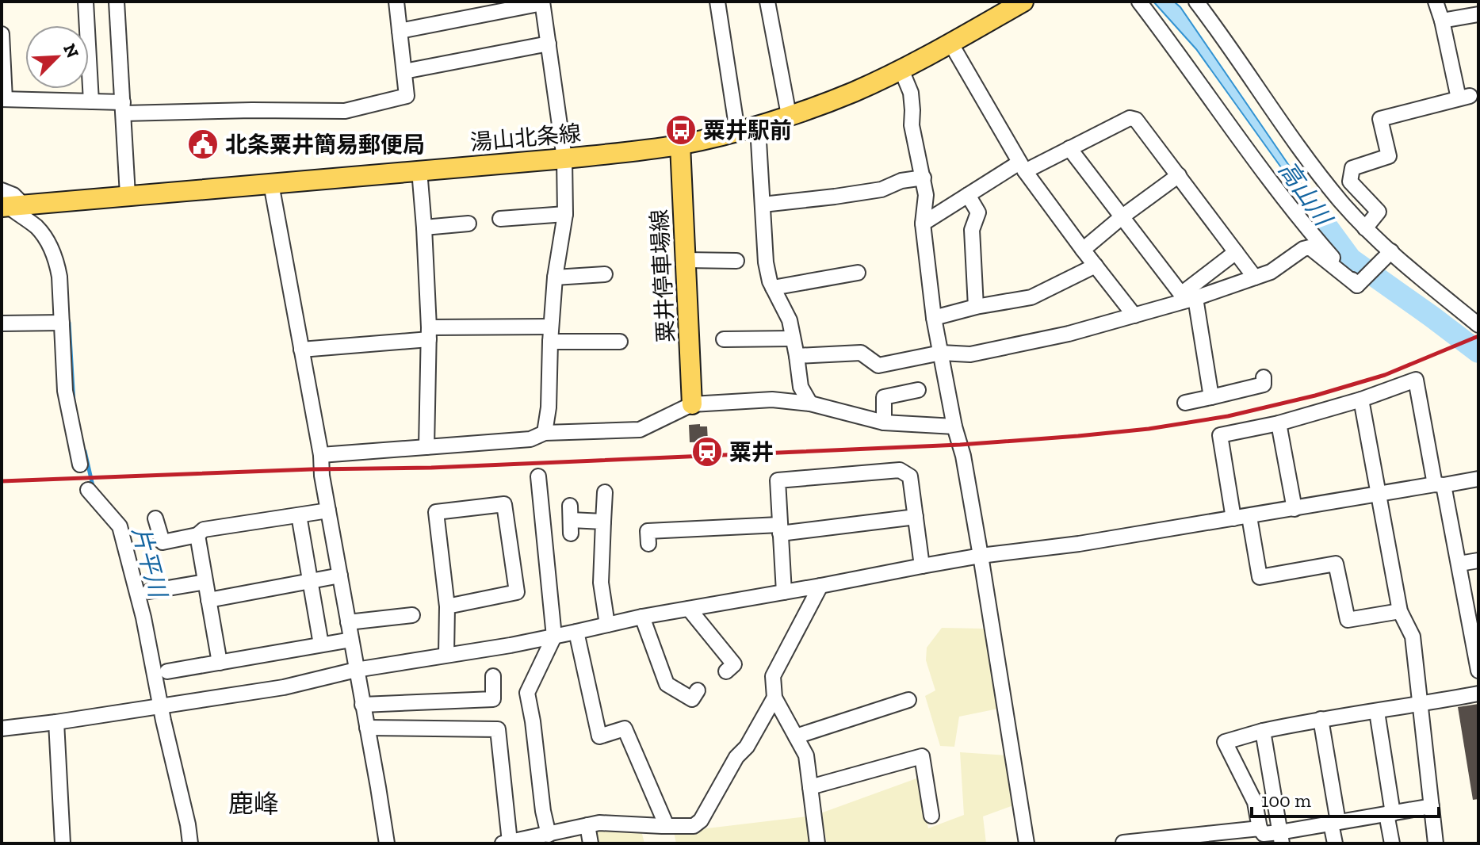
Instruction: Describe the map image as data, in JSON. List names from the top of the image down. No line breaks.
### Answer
{"streets":{"main road":["湯山北条線","粟井停車場線"]},"crossings":[["湯山北条線","粟井停車場線"]],"districts":["鹿峰"],"water":["高山川","片平川"],"places":{"bus stop":["粟井駅前"],"public building":["北条粟井簡易郵便局"],"station":["粟井"]},"scale_bar":"100 m","north":"top right"}
